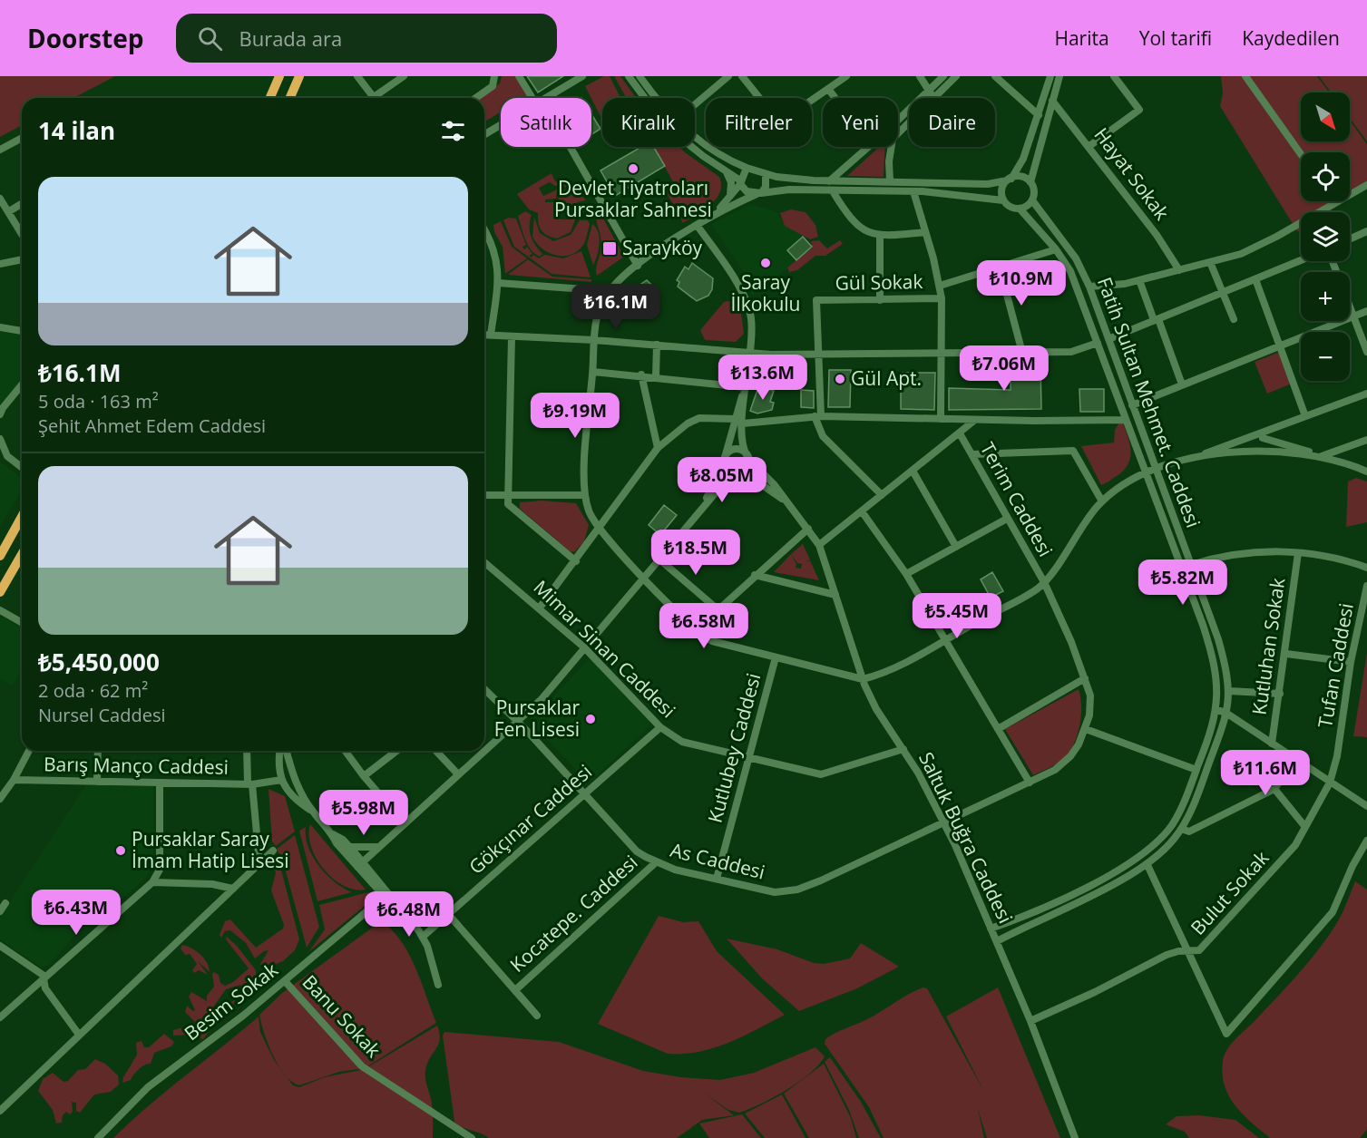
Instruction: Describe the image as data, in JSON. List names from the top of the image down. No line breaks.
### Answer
{"streets":{"street":["Hayat Sokak","Gül Sokak","Fatih Sultan Mehmet. Caddesi","Terim Caddesi","Kutluhan Sokak","Mimar Sinan Caddesi","Tufan Caddesi","Kutlubey Caddesi","Barış Manço Caddesi","Gökçınar Caddesi","Saltuk Buğra Caddesi","As Caddesi","Bulut Sokak","Kocatepe. Caddesi","Besim Sokak","Banu Sokak"]},"crossings":[["Fatih Sultan Mehmet. Caddesi","Saltuk Buğra Caddesi"],["Terim Caddesi","As Caddesi"],["Mimar Sinan Caddesi","Kutlubey Caddesi"],["Mimar Sinan Caddesi","Gökçınar Caddesi"],["Mimar Sinan Caddesi","Saltuk Buğra Caddesi"],["Tufan Caddesi","Bulut Sokak"],["Kutlubey Caddesi","As Caddesi"],["Gökçınar Caddesi","As Caddesi"],["Saltuk Buğra Caddesi","As Caddesi"],["Saltuk Buğra Caddesi","Bulut Sokak"],["As Caddesi","Kocatepe. Caddesi"],["Besim Sokak","Banu Sokak"]],"places":{"other":["Devlet Tiyatroları Pursaklar Sahnesi","Saray İlkokulu","Gül Apt.","Pursaklar Fen Lisesi","Pursaklar Saray İmam Hatip Lisesi"],"transit":["Sarayköy"]},"north":"bottom right","page":{"header":"Doorstep","search":"Burada ara","nav":["Harita","Yol tarifi","Kaydedilen"],"map_buttons":["+","−"],"chip":["Satılık","Kiralık","Filtreler","Yeni","Daire"],"heading":"14 ilan","list":[{"name":"₺16.1M","note":"5 oda · 163 m² · Şehit Ahmet Edem Caddesi"},{"name":"₺5,450,000","note":"2 oda · 62 m² · Nursel Caddesi"}],"price":["₺10.9M","₺16.1M","₺7.06M","₺13.6M","₺9.19M","₺8.05M","₺18.5M","₺5.82M","₺5.45M","₺6.58M","₺11.6M","₺5.98M","₺6.43M","₺6.48M"]}}
